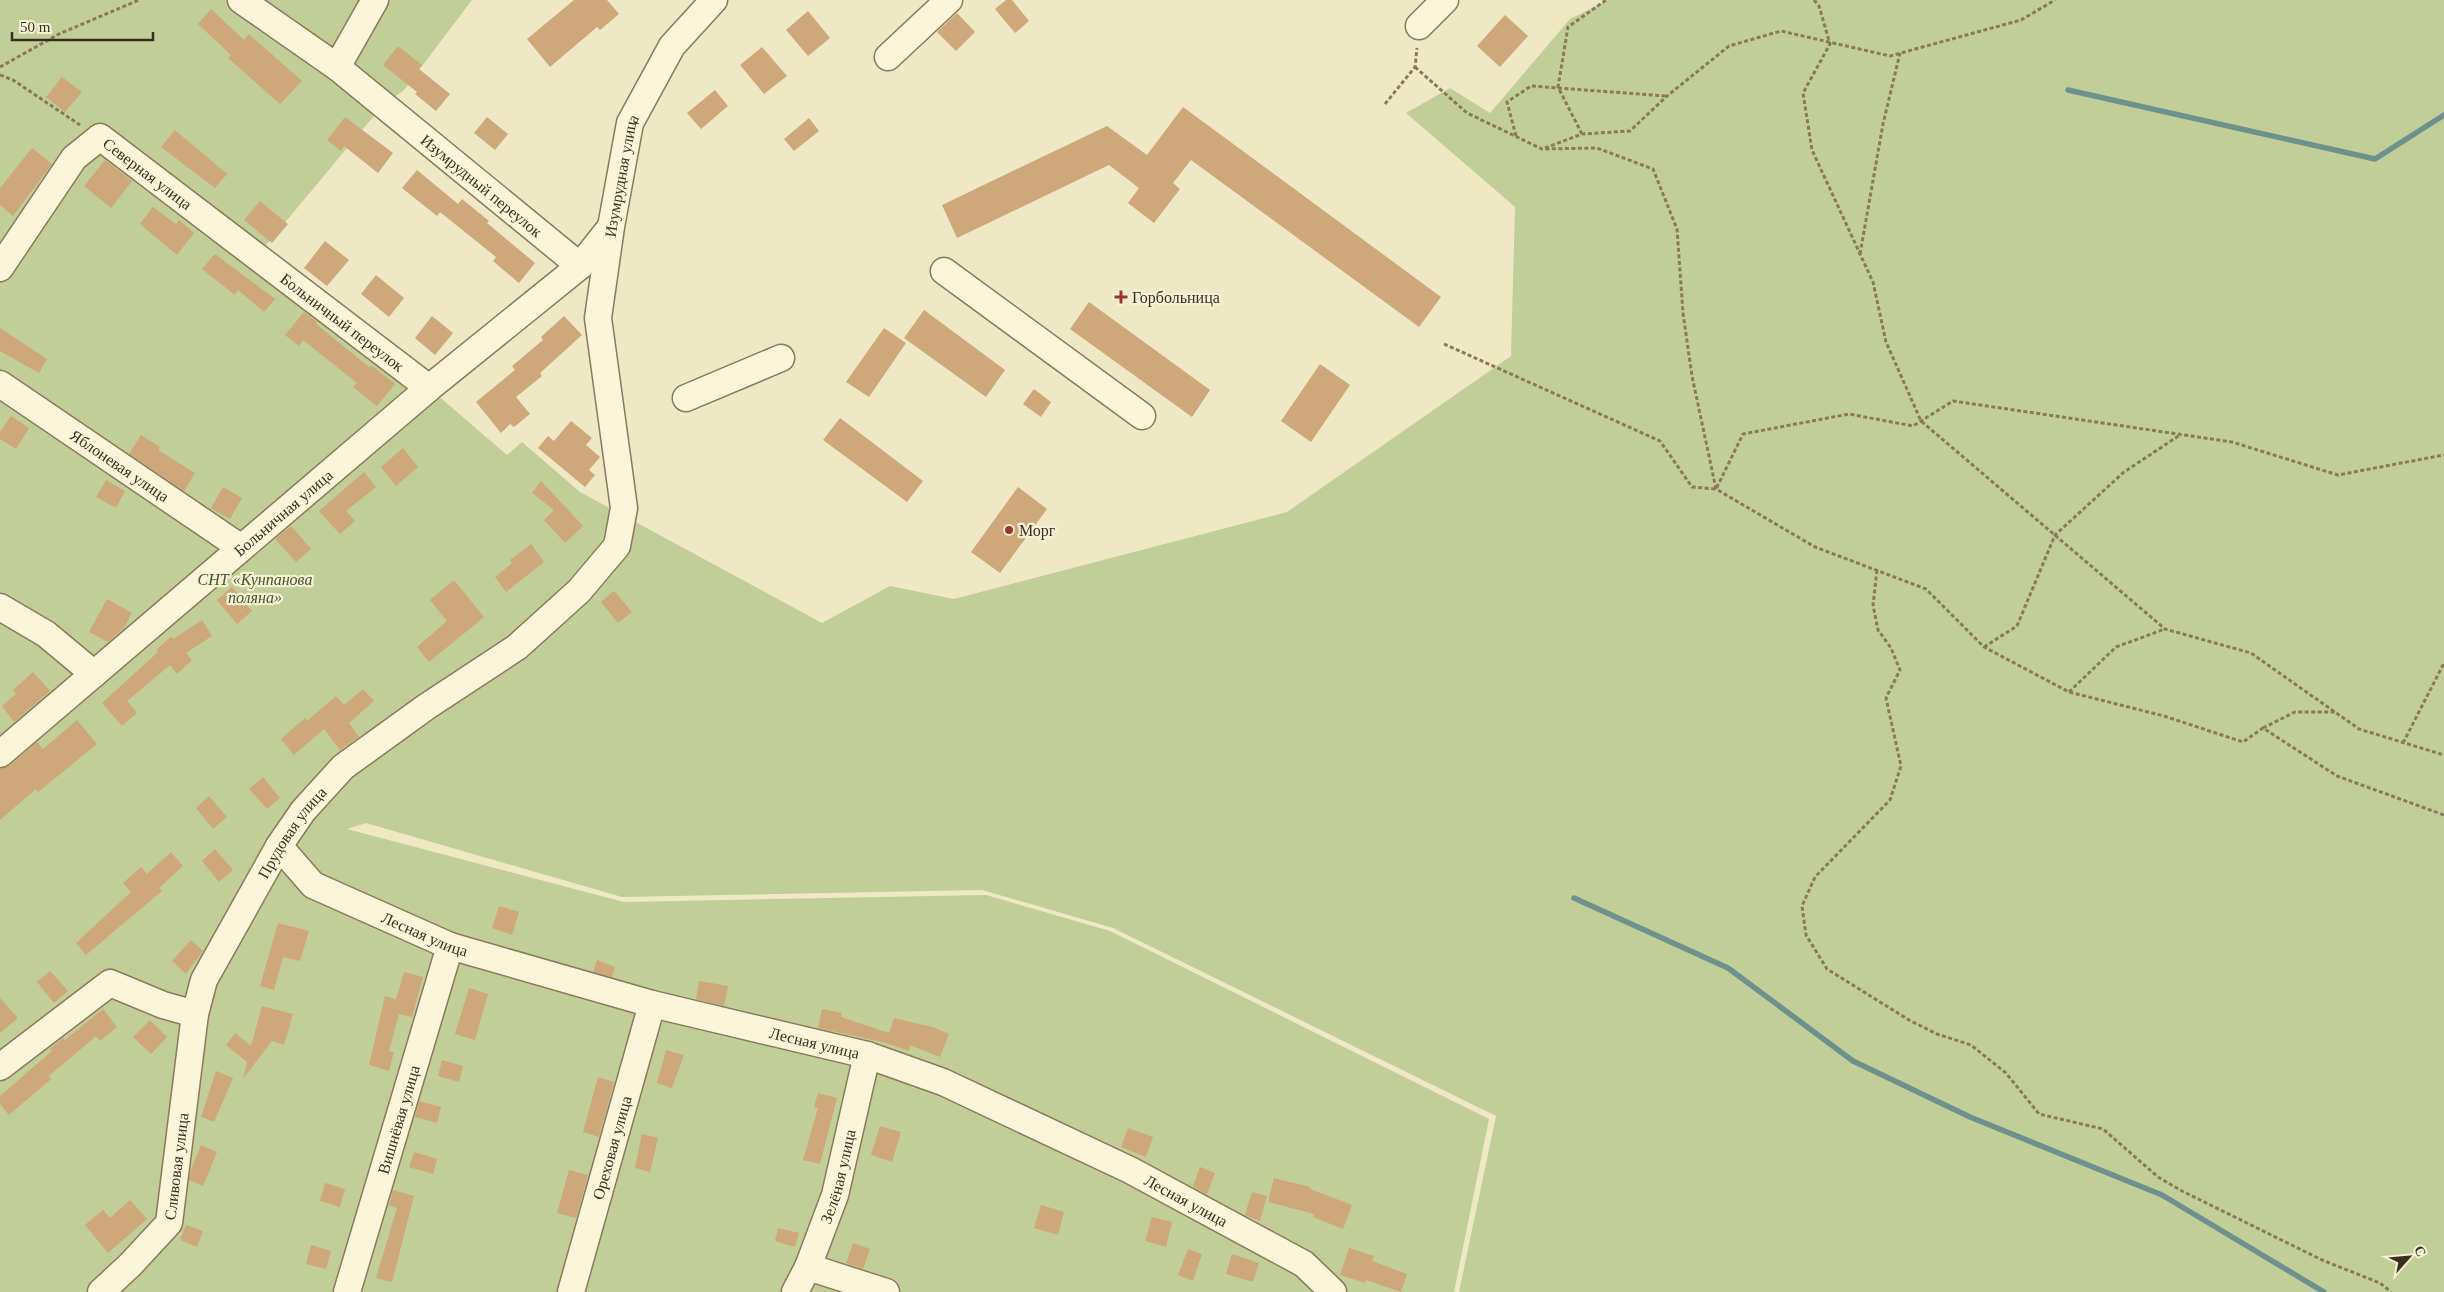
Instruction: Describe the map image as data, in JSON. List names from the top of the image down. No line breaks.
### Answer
{"streets":{"street":["Северная улица","Изумрудная улица","Изумрудный переулок","Больничный переулок","Яблоневая улица","Больничная улица","Прудовая улица","Лесная улица","Вишнёвая улица","Ореховая улица","Сливовая улица","Зелёная улица"]},"crossings":[["Северная улица","Больничный переулок"],["Изумрудная улица","Изумрудный переулок"],["Изумрудная улица","Больничный переулок"],["Изумрудная улица","Больничная улица"],["Изумрудная улица","Прудовая улица"],["Больничный переулок","Больничная улица"],["Яблоневая улица","Больничная улица"],["Прудовая улица","Лесная улица"],["Прудовая улица","Сливовая улица"],["Лесная улица","Вишнёвая улица"],["Лесная улица","Ореховая улица"],["Лесная улица","Зелёная улица"]],"parks":["СНТ «Кунпанова поляна»"],"places":{"health":["Горбольница"],"other":["Морг"]},"scale_bar":"50 m","north":"top right"}
